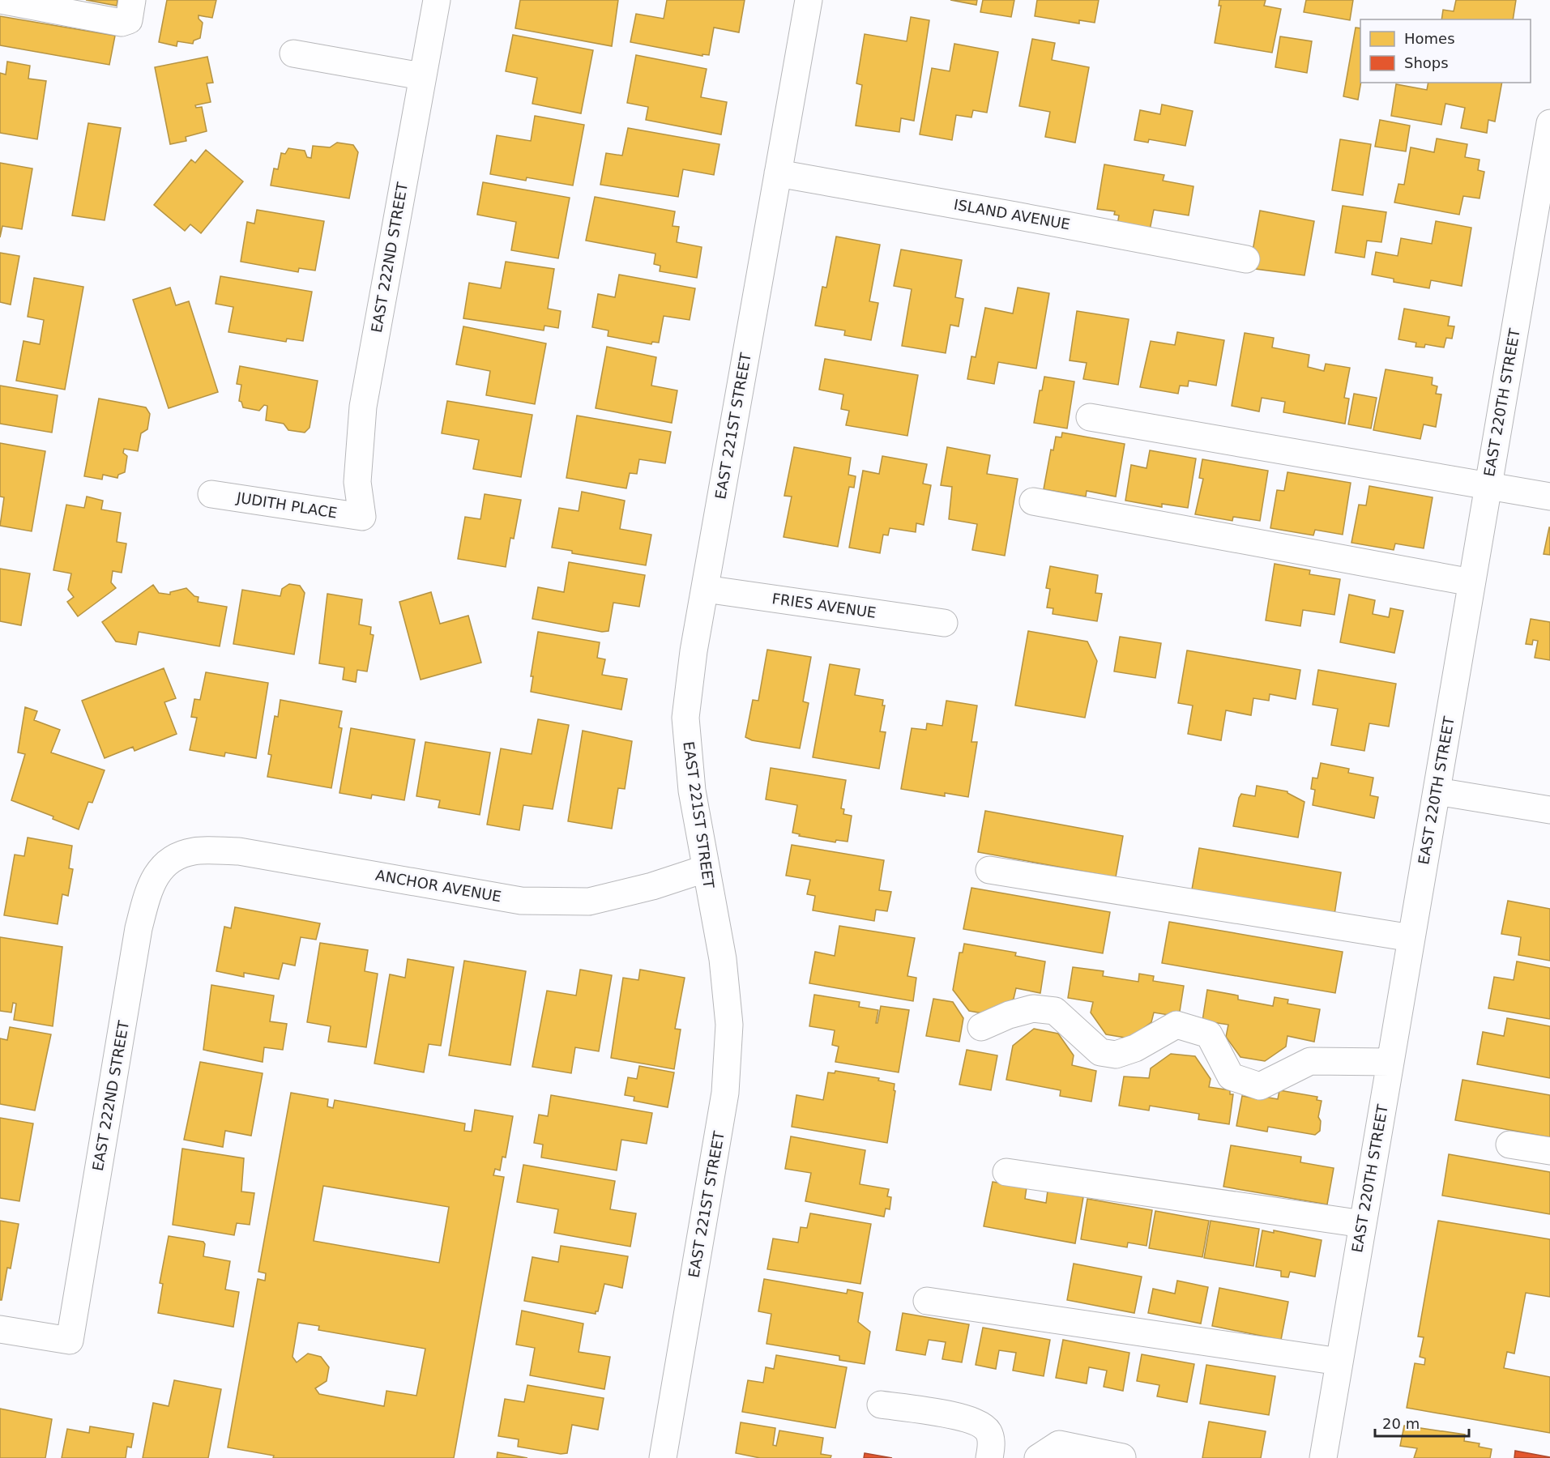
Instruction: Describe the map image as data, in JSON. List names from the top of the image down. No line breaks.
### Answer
{"streets":{"street":["ISLAND AVENUE","EAST 222ND STREET","EAST 220TH STREET","EAST 221ST STREET","JUDITH PLACE","FRIES AVENUE","ANCHOR AVENUE"]},"crossings":[["ISLAND AVENUE","EAST 221ST STREET"],["EAST 222ND STREET","JUDITH PLACE"],["EAST 222ND STREET","ANCHOR AVENUE"],["EAST 221ST STREET","FRIES AVENUE"],["EAST 221ST STREET","ANCHOR AVENUE"]],"legend":["Homes","Shops"],"scale_bar":"20 m"}
